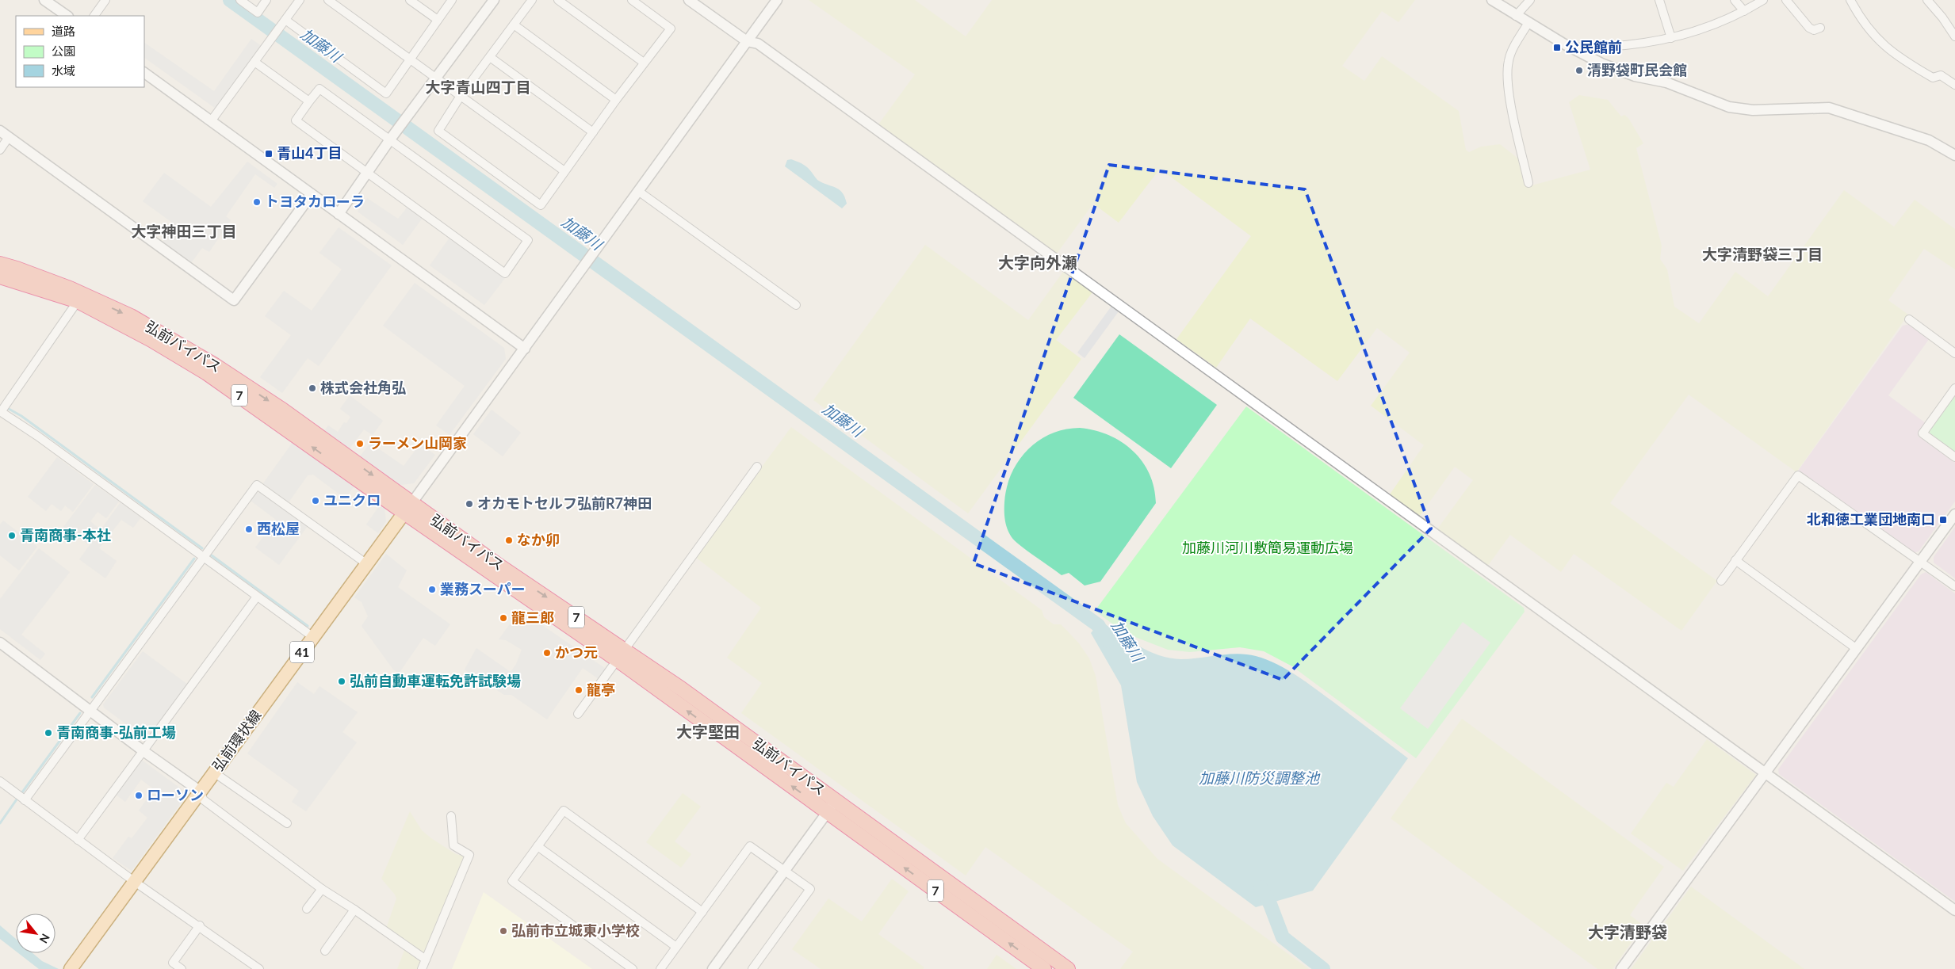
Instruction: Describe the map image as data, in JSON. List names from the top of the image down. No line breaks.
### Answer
{"streets":{"highway":["弘前バイパス","7"],"main road":["41","弘前環状線"]},"crossings":[["弘前バイパス","弘前環状線"]],"districts":["大字青山四丁目","大字神田三丁目","大字清野袋三丁目","大字向外瀬","大字堅田","大字清野袋"],"water":["加藤川","加藤川防災調整池"],"parks":["加藤川河川敷簡易運動広場"],"places":{"transit":["公民館前","青山4丁目","北和徳工業団地南口"],"other":["清野袋町民会館","トヨタカローラ","株式会社角弘","ラーメン山岡家","ユニクロ","オカモトセルフ弘前R7神田","西松屋","青南商事-本社","なか卯","業務スーパー","龍三郎","かつ元","弘前自動車運転免許試験場","龍亭","青南商事-弘前工場","ローソン","弘前市立城東小学校"]},"legend":["道路","公園","水域"],"north":"bottom right"}
